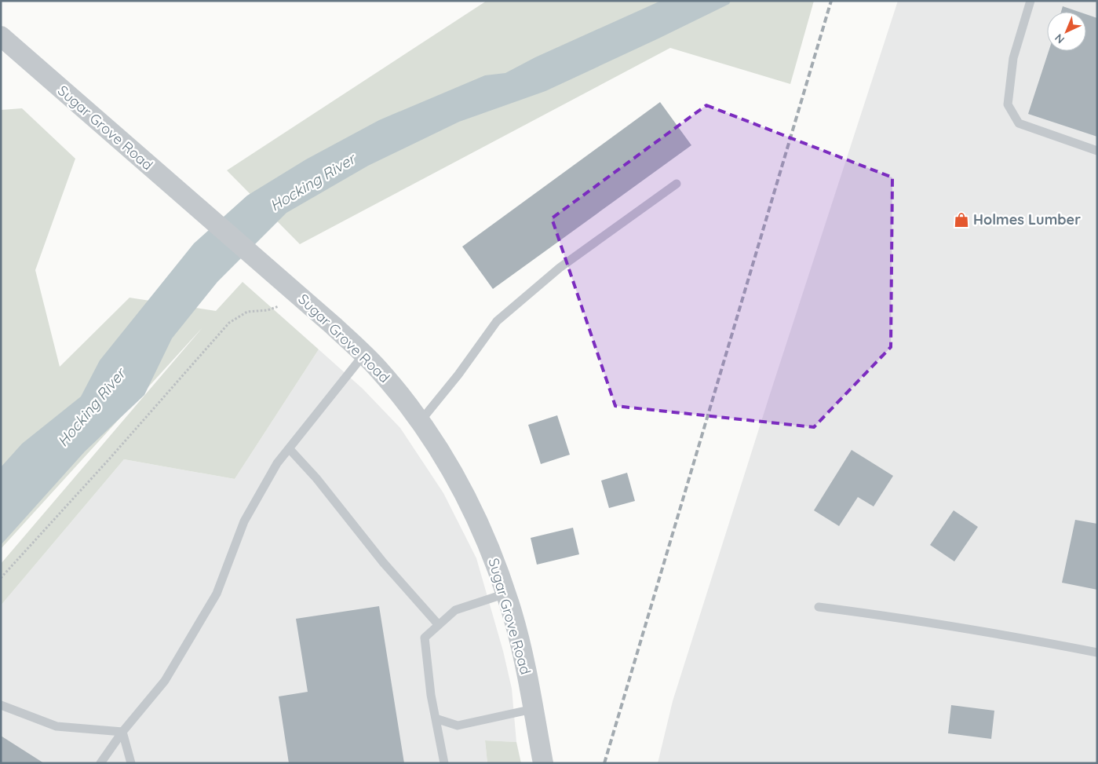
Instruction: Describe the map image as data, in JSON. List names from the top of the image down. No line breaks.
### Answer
{"streets":{"street":["Sugar Grove Road"]},"water":["Hocking River"],"places":{"shop":["Holmes Lumber"]},"north":"bottom left"}
